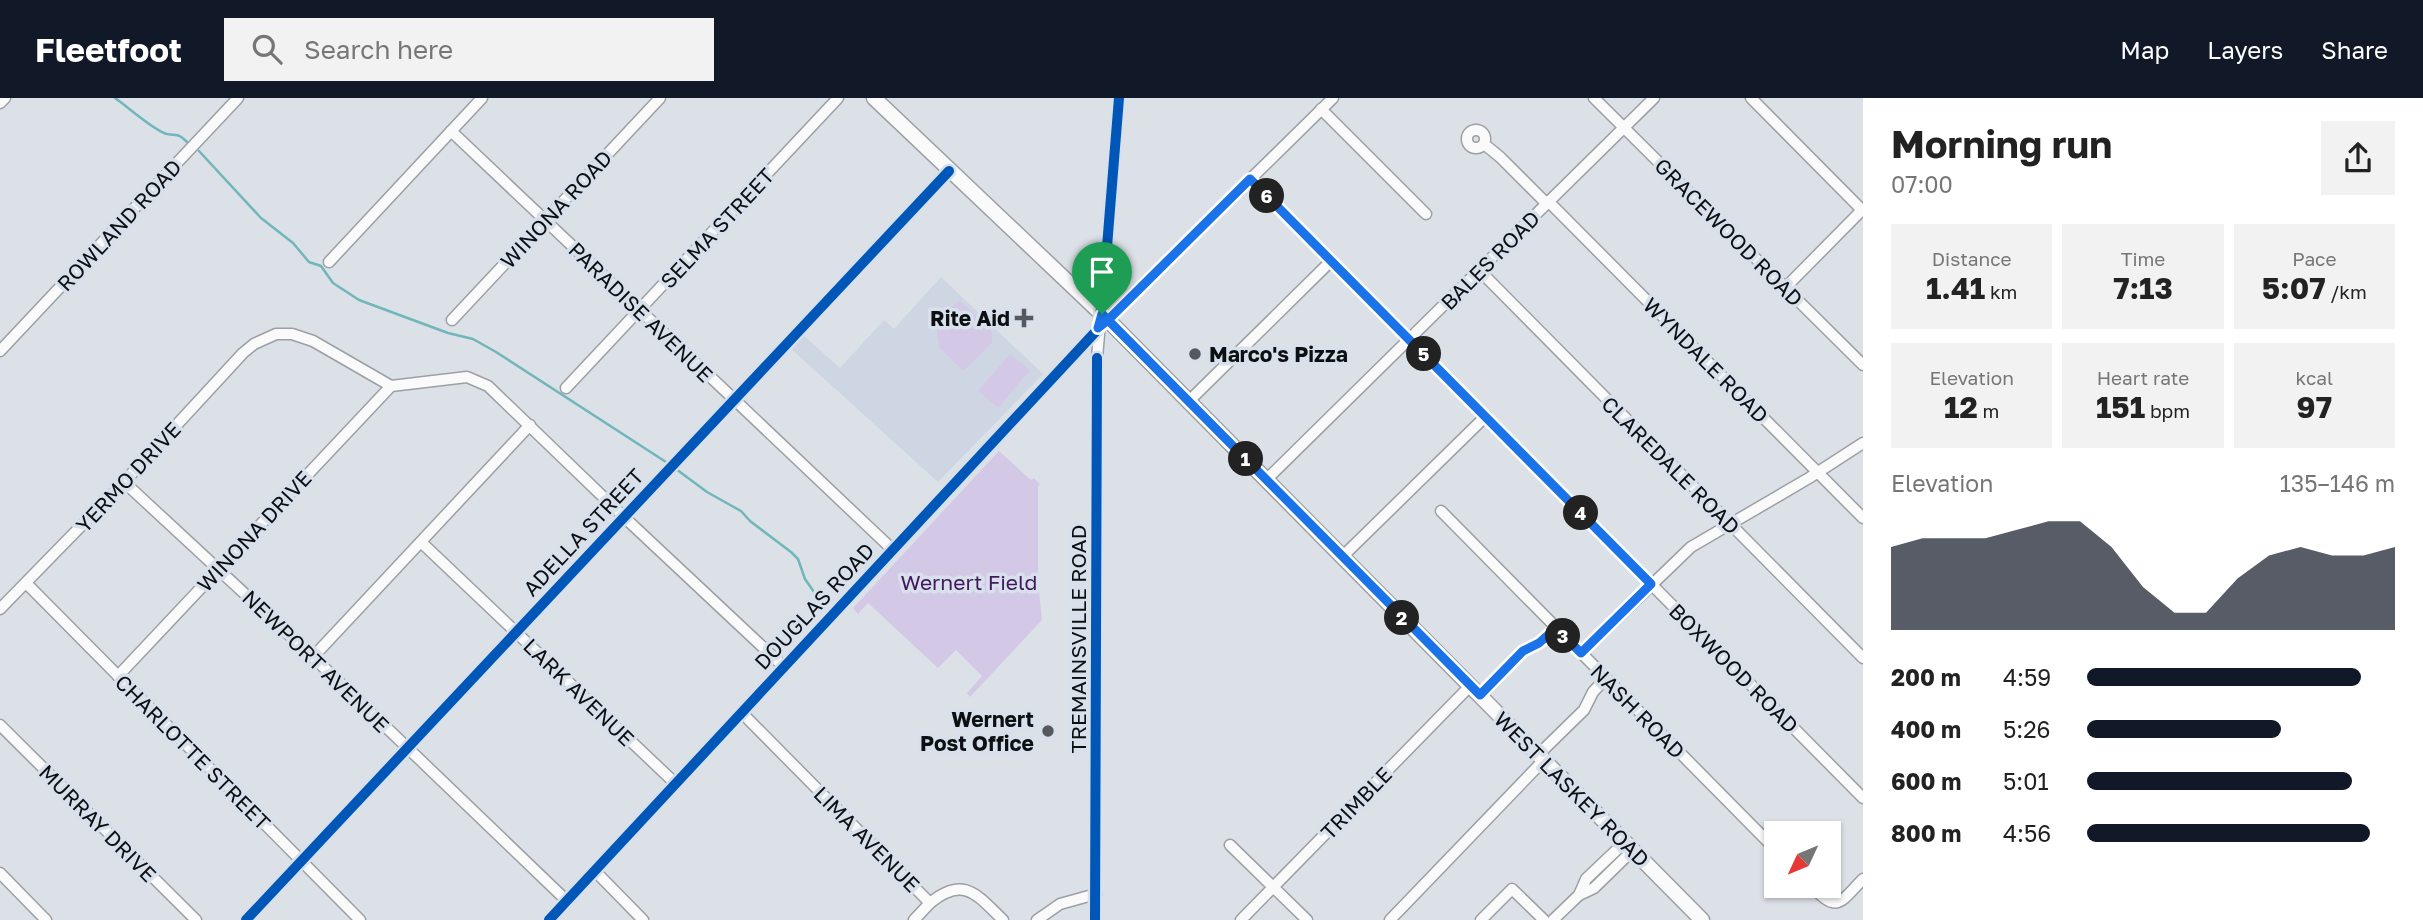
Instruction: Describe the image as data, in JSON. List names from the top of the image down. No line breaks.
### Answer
{"streets":{"main road":["WEST LASKEY ROAD"],"street":["WINONA ROAD","ROWLAND ROAD","SELMA STREET","GRACEWOOD ROAD","BALES ROAD","PARADISE AVENUE","WYNDALE ROAD","CLAREDALE ROAD","YERMO DRIVE","WINONA DRIVE","ADELLA STREET","DOUGLAS ROAD","TREMAINSVILLE ROAD","NEWPORT AVENUE","BOXWOOD ROAD","LARK AVENUE","NASH ROAD","CHARLOTTE STREET","TRIMBLE","MURRAY DRIVE","LIMA AVENUE"]},"crossings":[["WINONA ROAD","PARADISE AVENUE"],["SELMA STREET","PARADISE AVENUE"],["GRACEWOOD ROAD","BALES ROAD"],["BALES ROAD","WYNDALE ROAD"],["BALES ROAD","CLAREDALE ROAD"],["BALES ROAD","BOXWOOD ROAD"],["BALES ROAD","WEST LASKEY ROAD"],["PARADISE AVENUE","ADELLA STREET"],["PARADISE AVENUE","DOUGLAS ROAD"],["YERMO DRIVE","WINONA DRIVE"],["YERMO DRIVE","NEWPORT AVENUE"],["YERMO DRIVE","CHARLOTTE STREET"],["WINONA DRIVE","NEWPORT AVENUE"],["WINONA DRIVE","CHARLOTTE STREET"],["ADELLA STREET","NEWPORT AVENUE"],["ADELLA STREET","LARK AVENUE"],["ADELLA STREET","CHARLOTTE STREET"],["ADELLA STREET","WEST LASKEY ROAD"],["DOUGLAS ROAD","TREMAINSVILLE ROAD"],["DOUGLAS ROAD","NEWPORT AVENUE"],["DOUGLAS ROAD","BOXWOOD ROAD"],["DOUGLAS ROAD","LARK AVENUE"],["DOUGLAS ROAD","WEST LASKEY ROAD"],["DOUGLAS ROAD","LIMA AVENUE"],["TREMAINSVILLE ROAD","WEST LASKEY ROAD"],["NASH ROAD","TRIMBLE"],["WEST LASKEY ROAD","TRIMBLE"]],"parks":["Wernert Field"],"places":{"health":["Rite Aid"],"other":["Marco's Pizza","Wernert Post Office"]},"north":"bottom left","page":{"header":"Fleetfoot","search":"Search here","nav":["Map","Layers","Share"],"heading":["Morning run","07:00"],"pins":["6","5","1","4","2","3"],"stats":[["Distance","1.41 km"],["Time","7:13"],["Pace","5:07 /km"],["Elevation","12 m"],["Heart rate","151 bpm"],["kcal","97"]],"chart":["Elevation","135–146 m"],"list":[{"name":"200 m","note":"4:59"},{"name":"400 m","note":"5:26"},{"name":"600 m","note":"5:01"},{"name":"800 m","note":"4:56"}]}}
